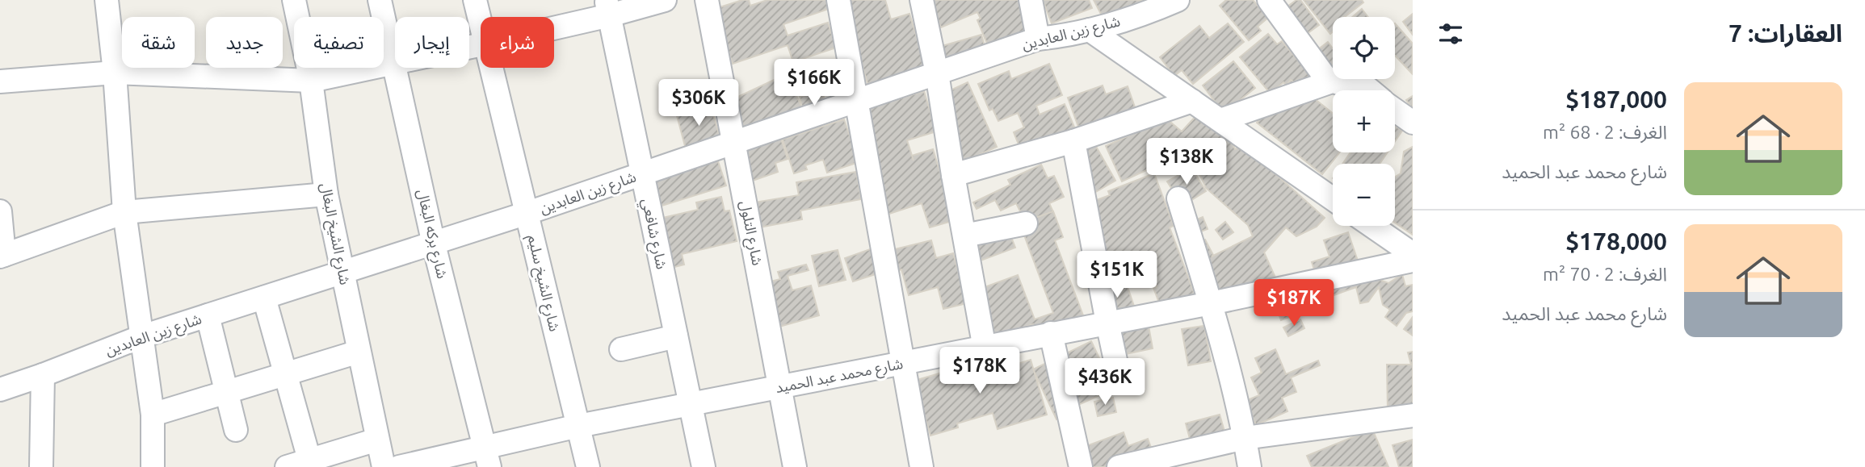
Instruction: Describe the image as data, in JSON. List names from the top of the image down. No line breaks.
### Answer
{"streets":{"street":["شارع زين العابدين","شارع التلول","شارع الشيخ البغال","شارع بركه البغال","شارع شافعي","شارع الشيخ سليم","شارع محمد عبد الحميد"]},"crossings":[["شارع زين العابدين","شارع التلول"],["شارع زين العابدين","شارع الشيخ البغال"],["شارع زين العابدين","شارع بركه البغال"],["شارع زين العابدين","شارع شافعي"],["شارع زين العابدين","شارع الشيخ سليم"],["شارع التلول","شارع محمد عبد الحميد"],["شارع بركه البغال","شارع محمد عبد الحميد"],["شارع شافعي","شارع محمد عبد الحميد"],["شارع الشيخ سليم","شارع محمد عبد الحميد"]],"page":{"heading":"العقارات: 7","map_buttons":["+","−"],"chip":["شراء","إيجار","تصفية","جديد","شقة"],"price":["$166K","$306K","$138K","$151K","$187K","$178K","$436K"],"list":[{"name":"$187,000","note":"الغرف: 2 · 68 m² · شارع محمد عبد الحميد"},{"name":"$178,000","note":"الغرف: 2 · 70 m² · شارع محمد عبد الحميد"}]}}
